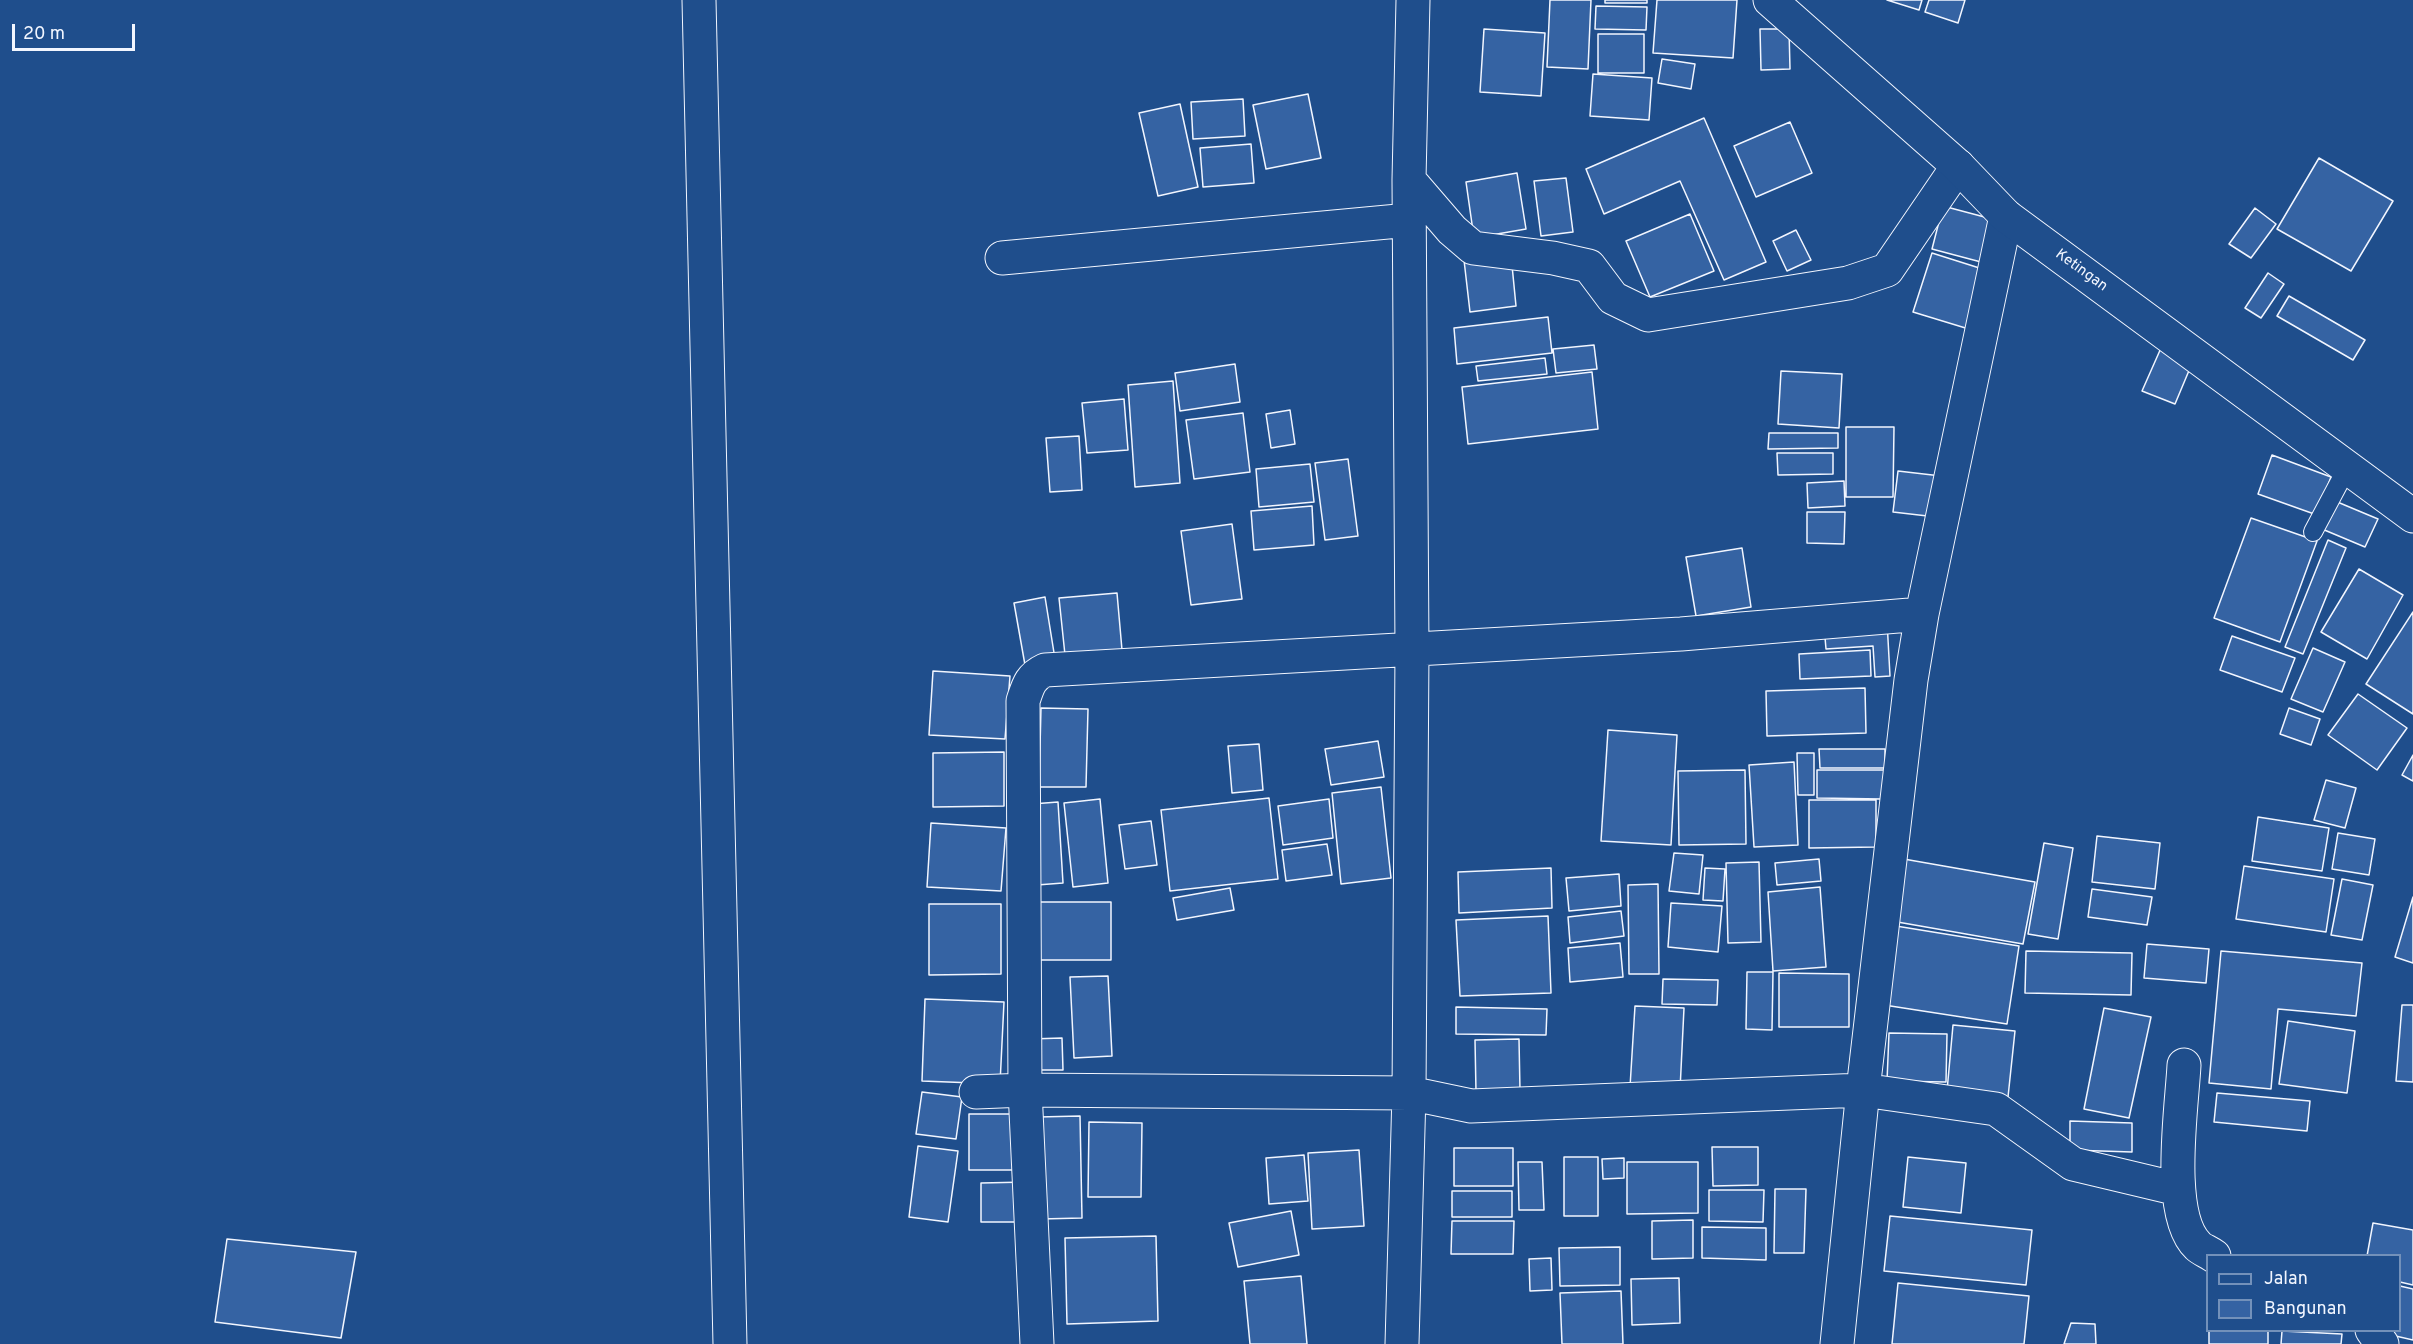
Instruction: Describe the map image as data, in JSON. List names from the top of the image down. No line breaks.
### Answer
{"streets":{"street":["Ketingan"]},"legend":["Jalan","Bangunan"],"scale_bar":"20 m"}
